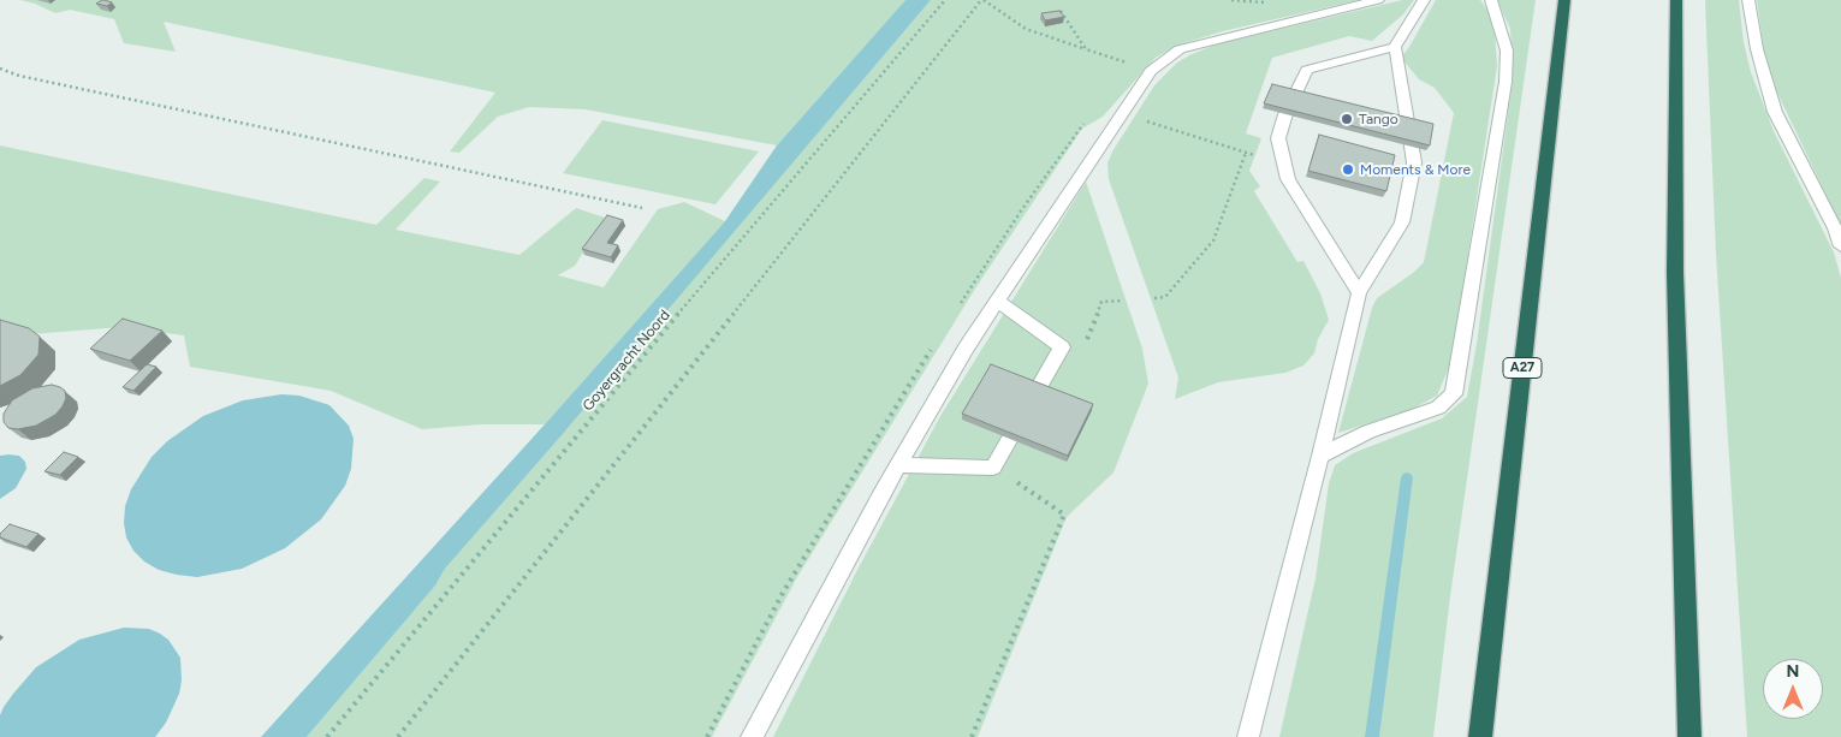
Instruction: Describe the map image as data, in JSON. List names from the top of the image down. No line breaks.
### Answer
{"streets":{"highway":["A27"],"path":["Goyergracht Noord"]},"places":["Tango","Moments & More"],"north":"top"}
